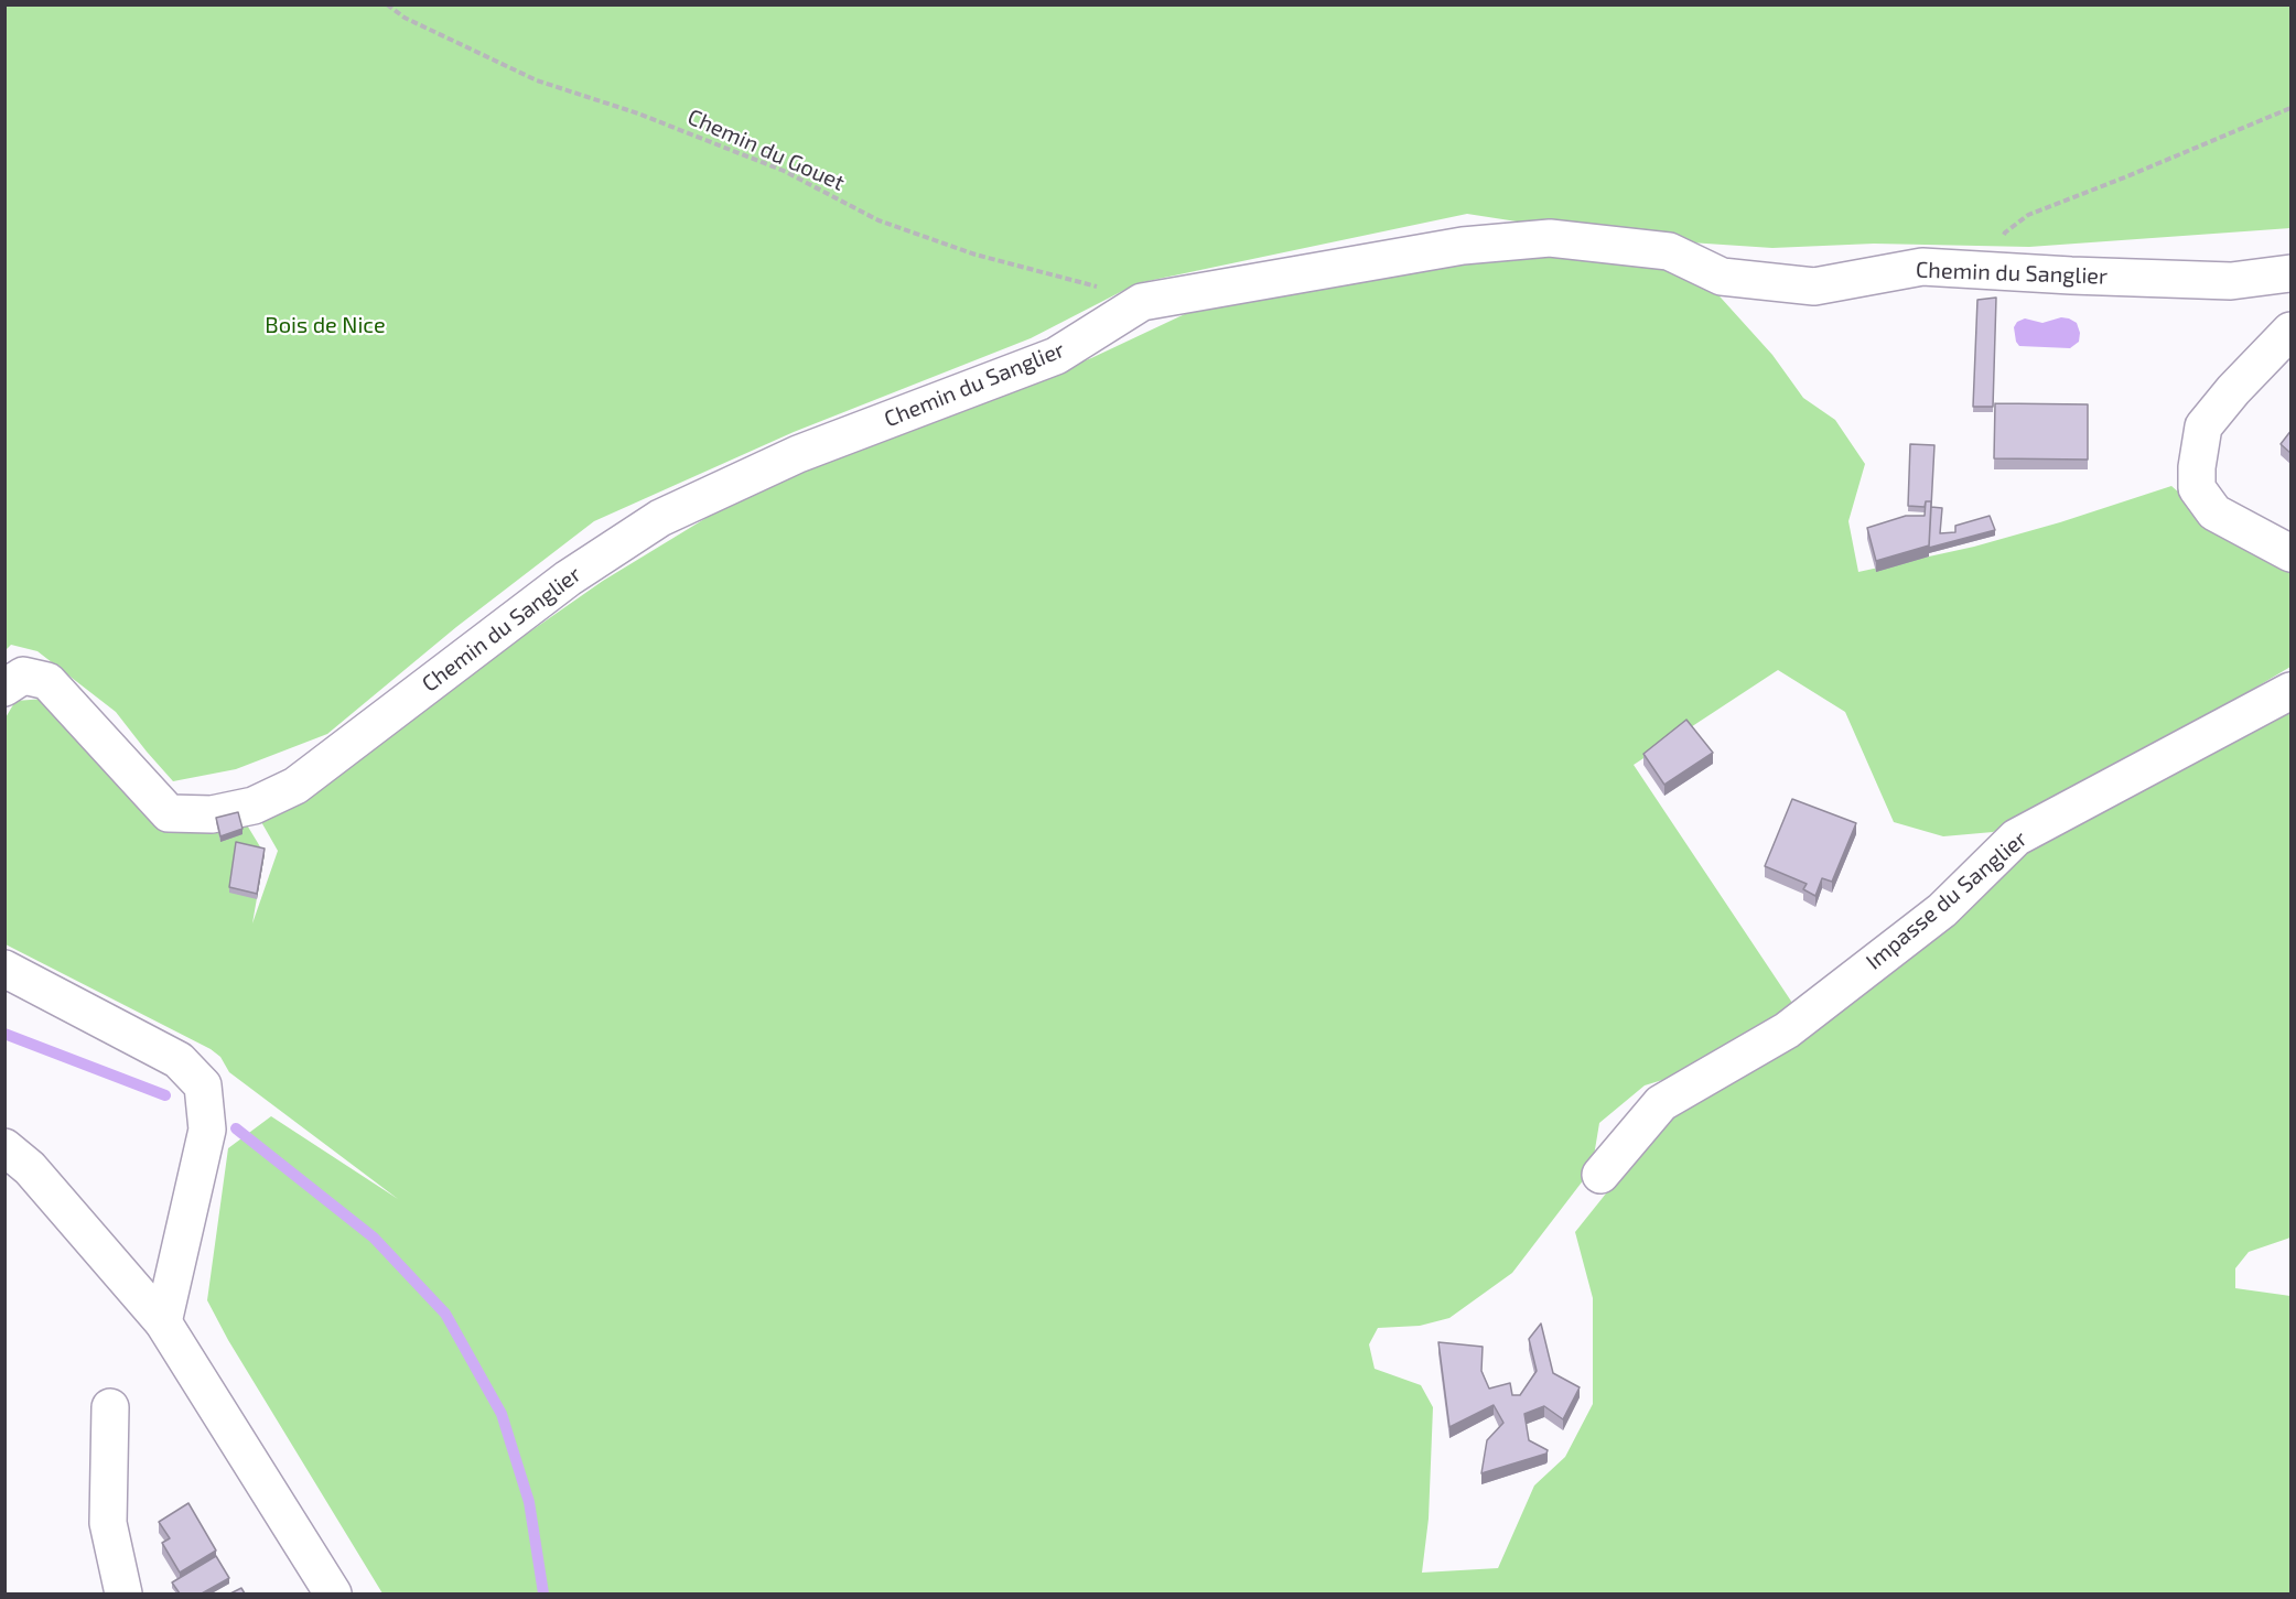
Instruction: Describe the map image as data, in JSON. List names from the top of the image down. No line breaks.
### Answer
{"streets":{"street":["Chemin du Sanglier","Impasse du Sanglier"],"path":["Chemin du Gouet"]},"crossings":[["Chemin du Gouet","Chemin du Sanglier"]],"parks":["Bois de Nice"]}
